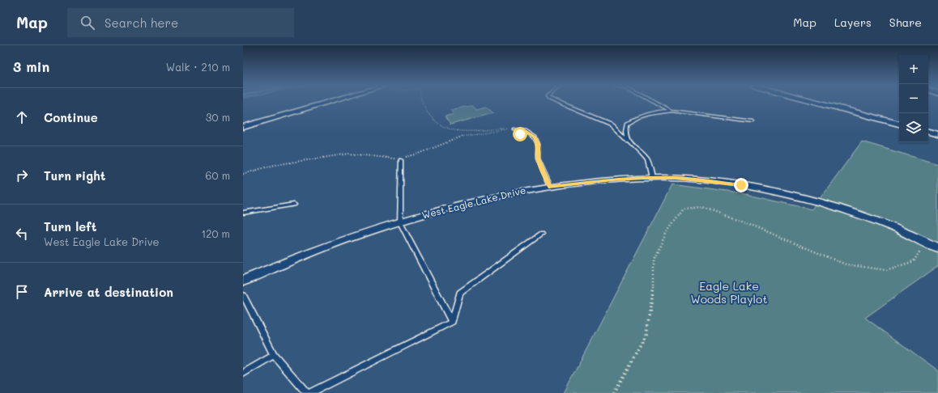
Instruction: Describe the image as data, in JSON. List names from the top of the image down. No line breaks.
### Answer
{"streets":{"street":["West Eagle Lake Drive"]},"parks":["Eagle Lake Woods Playlot"],"page":{"header":"Map","search":"Search here","nav":["Map","Layers","Share"],"heading":["3 min","Walk · 210 m"],"map_buttons":["+","−"],"list":[["Continue","30 m"],["Turn right","60 m"],["Turn left","West Eagle Lake Drive","120 m"],"Arrive at destination"]}}
